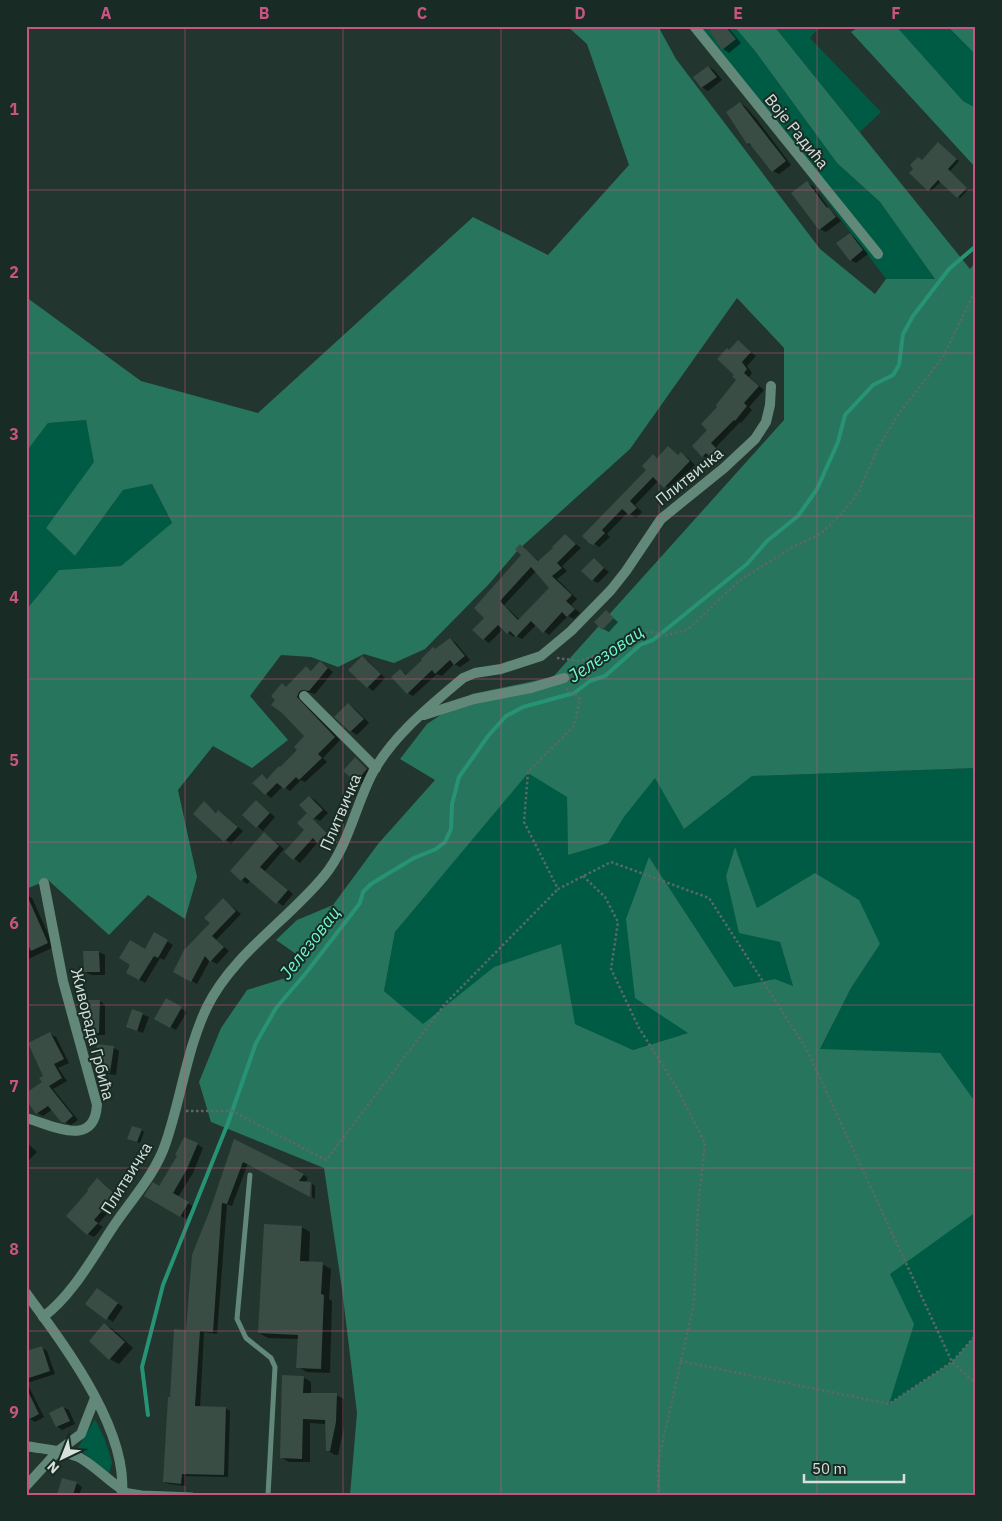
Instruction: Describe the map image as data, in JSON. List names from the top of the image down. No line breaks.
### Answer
{"streets":{"street":["Воје Радића","Плитвичка","Живорада Грбића"]},"water":["Јелезовац"],"scale_bar":"50 m","north":"bottom left","grid":{"columns":["A","B","C","D","E","F"],"rows":["1","2","3","4","5","6","7","8","9"]}}
